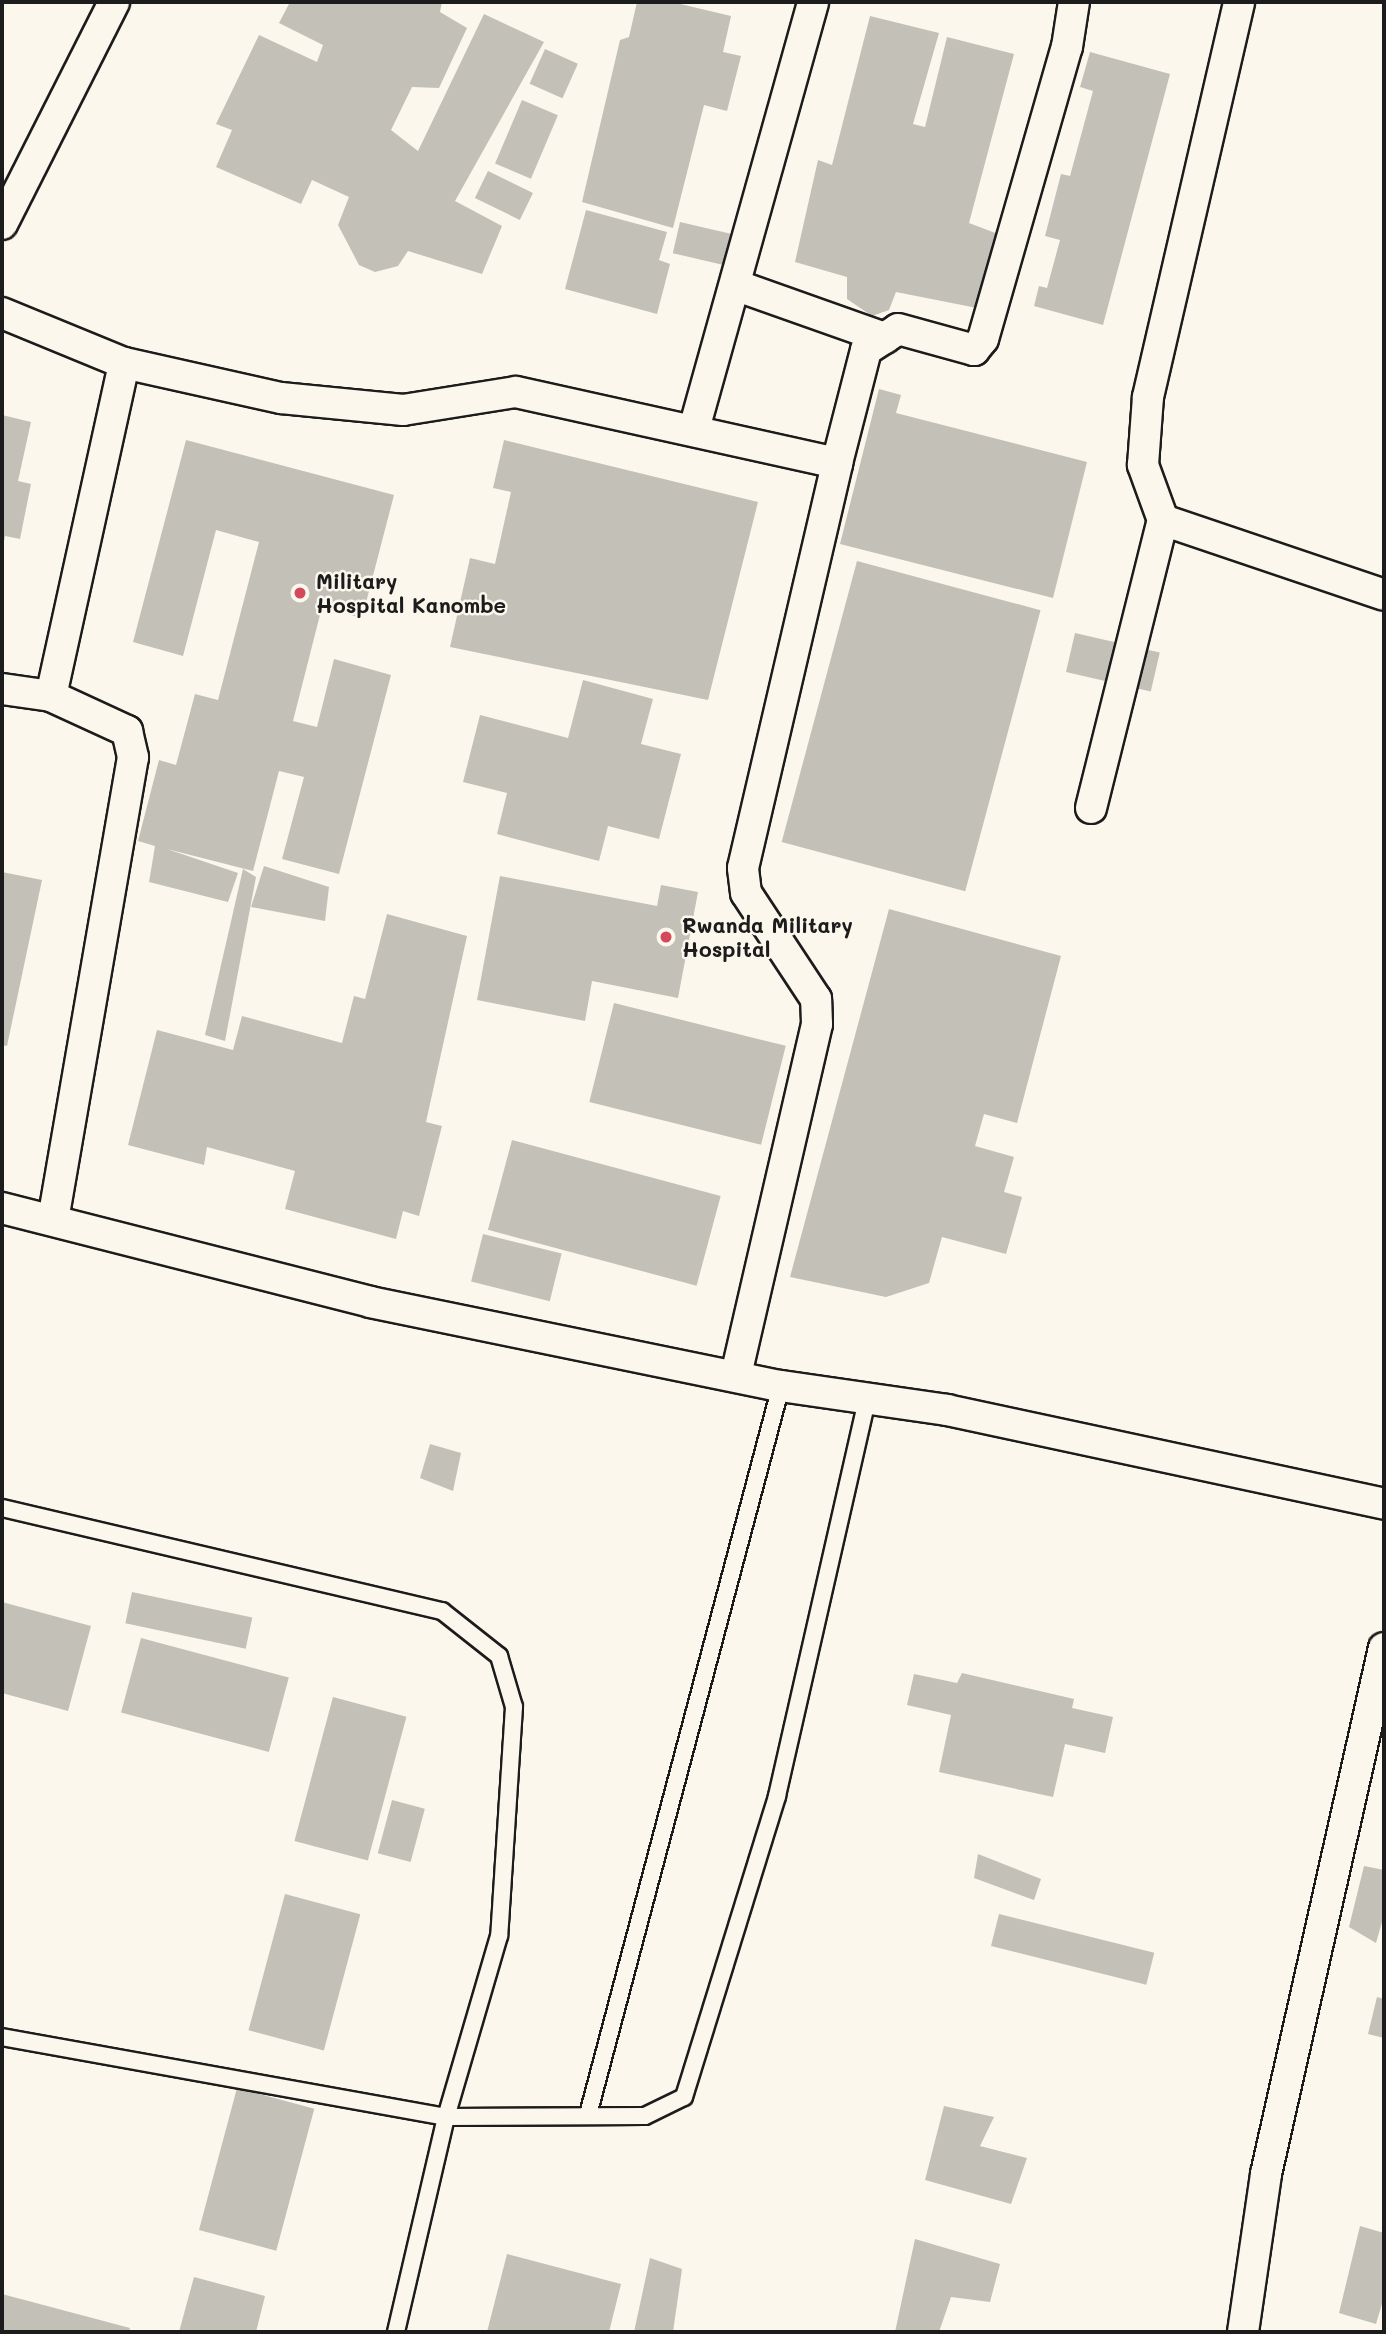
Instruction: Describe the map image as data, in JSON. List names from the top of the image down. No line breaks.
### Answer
{"places":["Military Hospital Kanombe","Rwanda Military Hospital"]}
